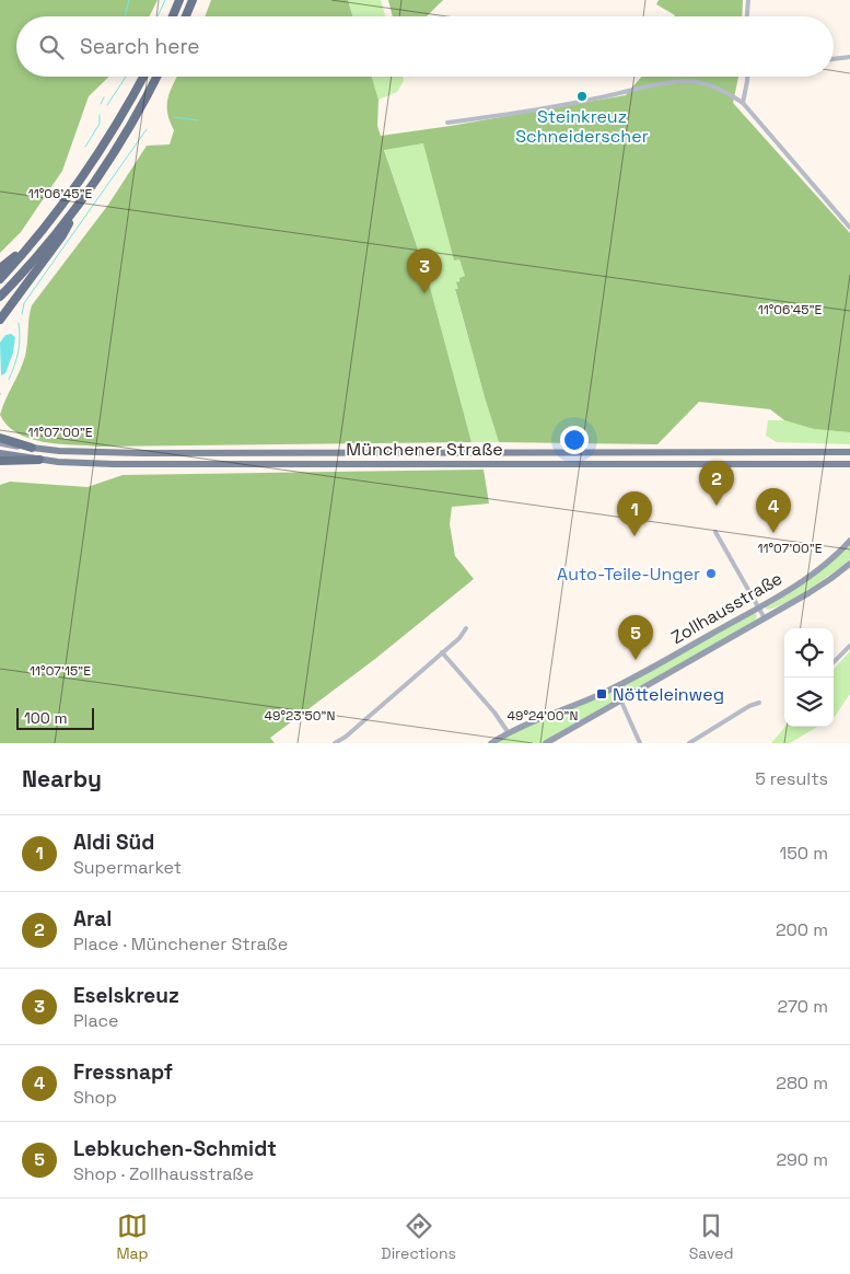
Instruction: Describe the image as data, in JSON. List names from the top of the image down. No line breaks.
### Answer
{"streets":{"main road":["Münchener Straße","Zollhausstraße"]},"places":{"other":["Steinkreuz Schneiderscher","Auto-Teile-Unger"],"transit":["Nötteleinweg"]},"scale_bar":"100 m","page":{"search":"Search here","pins":["3","2","4","1","5"],"scale":"100 m","heading":["Nearby","5 results"],"list":[{"mark":"1","name":"Aldi Süd","note":"Supermarket","value":"150 m"},{"mark":"2","name":"Aral","note":"Place · Münchener Straße","value":"200 m"},{"mark":"3","name":"Eselskreuz","note":"Place","value":"270 m"},{"mark":"4","name":"Fressnapf","note":"Shop","value":"280 m"},{"mark":"5","name":"Lebkuchen-Schmidt","note":"Shop · Zollhausstraße","value":"290 m"}],"nav":["Map","Directions","Saved"]},"coordinates":["11°06'45\"E","11°07'00\"E","11°07'15\"E","49°23'50\"N","49°24'00\"N"]}
